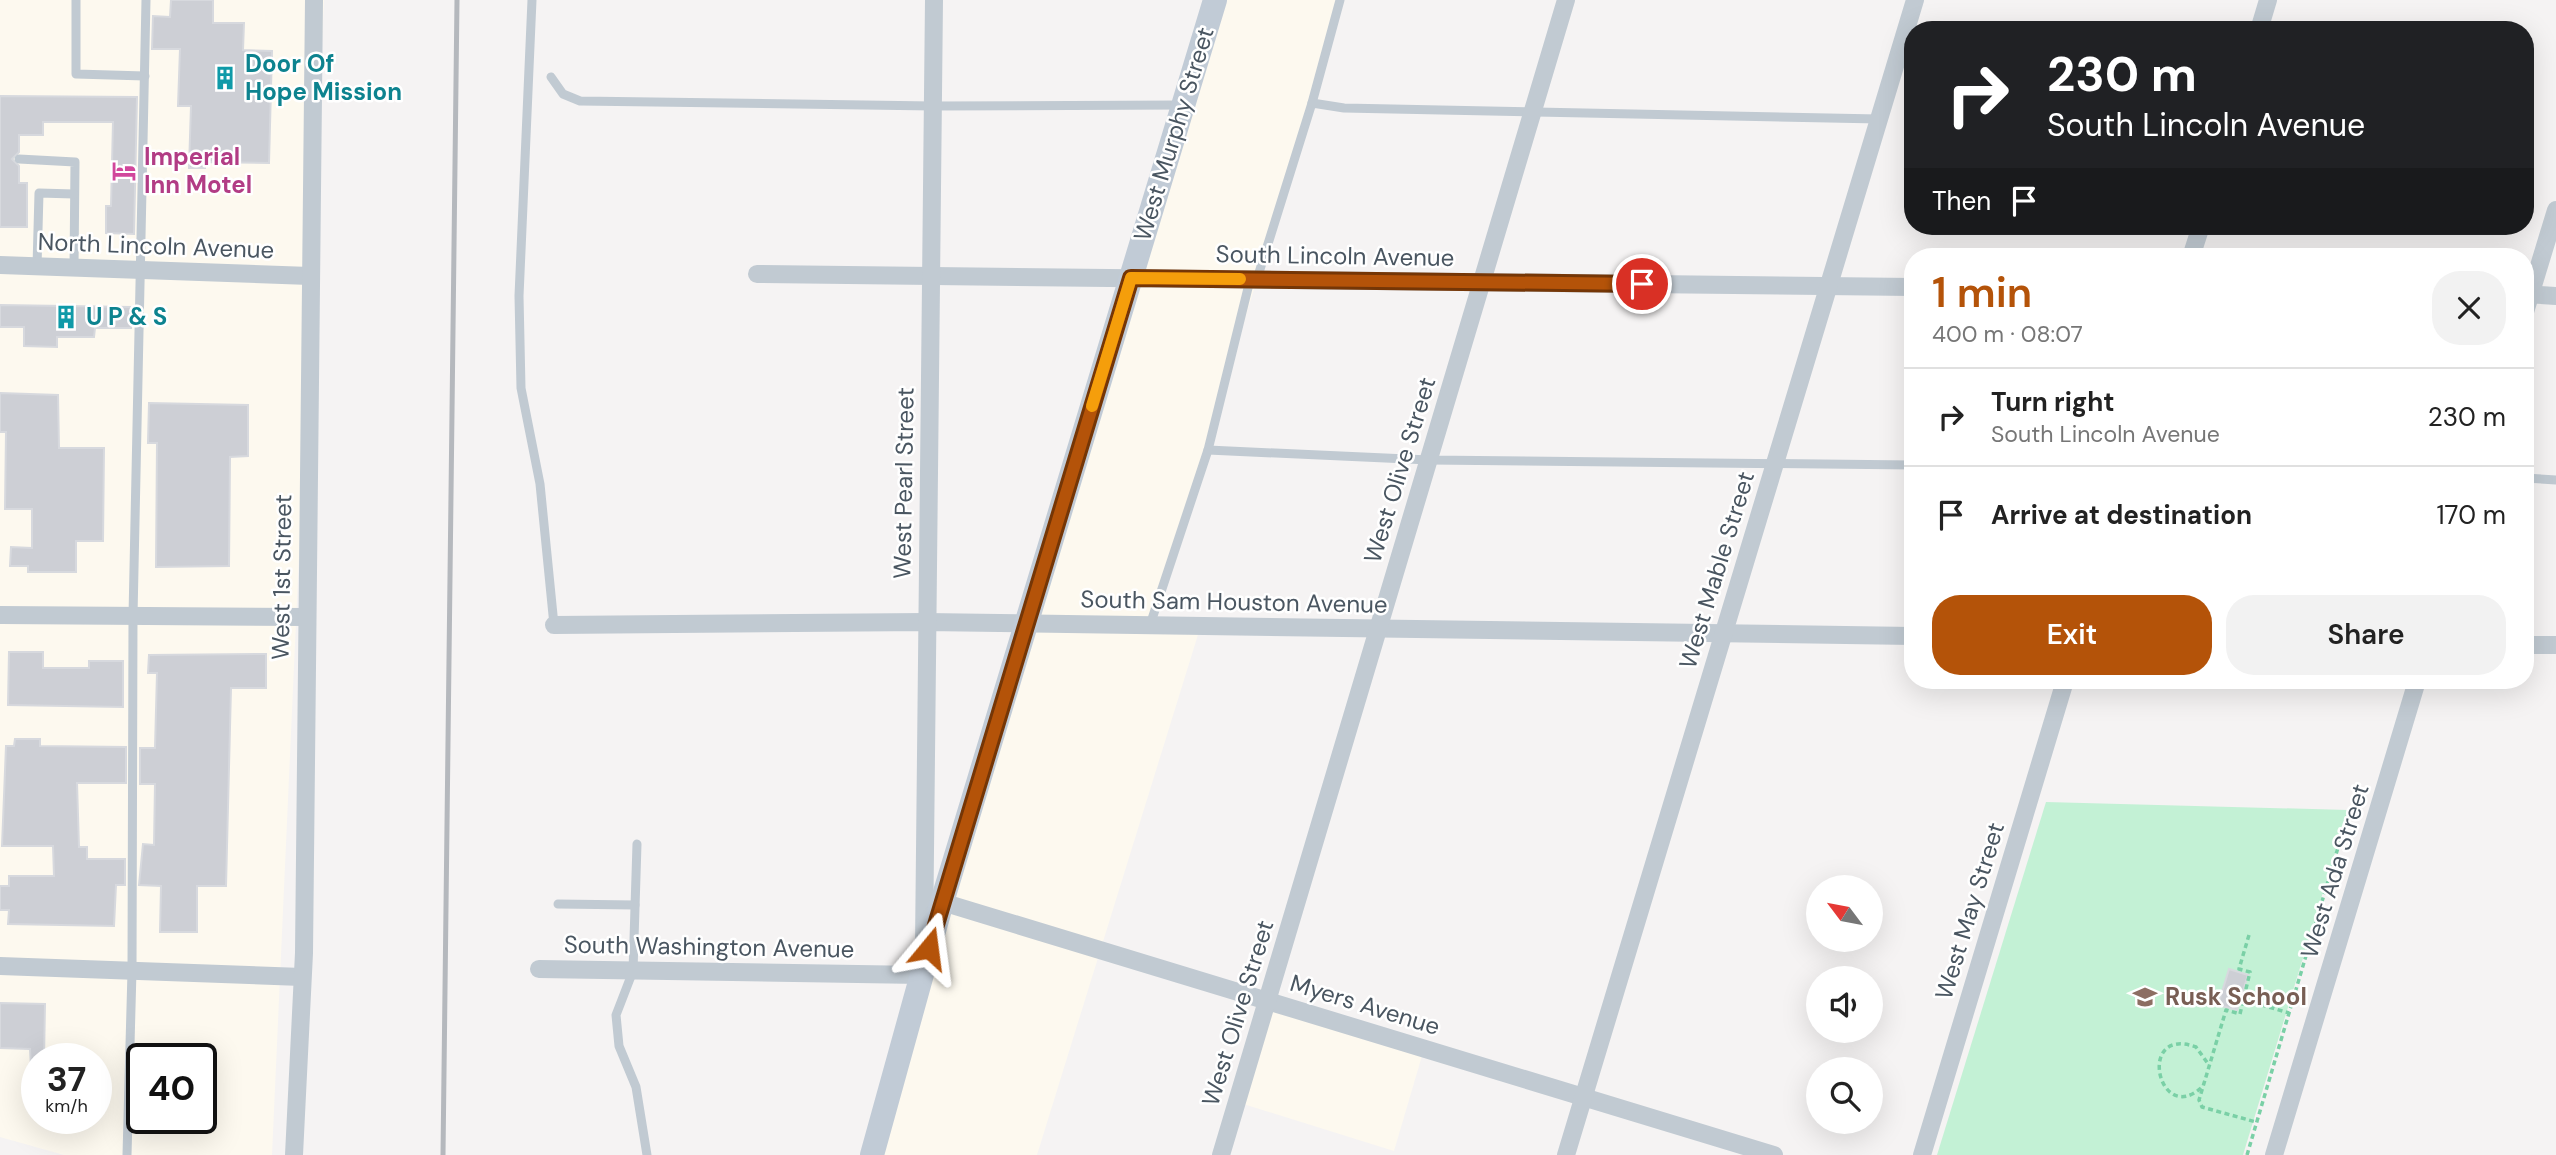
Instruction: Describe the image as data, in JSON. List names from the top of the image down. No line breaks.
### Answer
{"streets":{"street":["West Murphy Street","North Lincoln Avenue","South Lincoln Avenue","West Olive Street","West Pearl Street","West Mable Street","West 1st Street","South Sam Houston Avenue","West Ada Street","West May Street","South Washington Avenue","Myers Avenue"]},"crossings":[["West Murphy Street","South Lincoln Avenue"],["West Murphy Street","West Pearl Street"],["West Murphy Street","South Sam Houston Avenue"],["West Murphy Street","South Washington Avenue"],["West Murphy Street","Myers Avenue"],["North Lincoln Avenue","West 1st Street"],["South Lincoln Avenue","West Olive Street"],["South Lincoln Avenue","West Pearl Street"],["South Lincoln Avenue","West Mable Street"],["West Olive Street","South Sam Houston Avenue"],["West Olive Street","Myers Avenue"],["West Pearl Street","South Sam Houston Avenue"],["West Pearl Street","South Washington Avenue"],["West Mable Street","South Sam Houston Avenue"],["West Mable Street","Myers Avenue"]],"places":{"building":["Door Of Hope Mission","U P & S"],"hotel":["Imperial Inn Motel"],"school or university":["Rusk School"]},"north":"top left","page":{"turn":["230 m","South Lincoln Avenue"],"then":"Then","heading":["1 min","400 m · 08:07"],"list":[{"name":"Turn right","note":"South Lincoln Avenue","value":"230 m"},{"name":"Arrive at destination","value":"170 m"}],"buttons":["Exit","Share"],"speed":"37 km/h","limit":"40"}}
